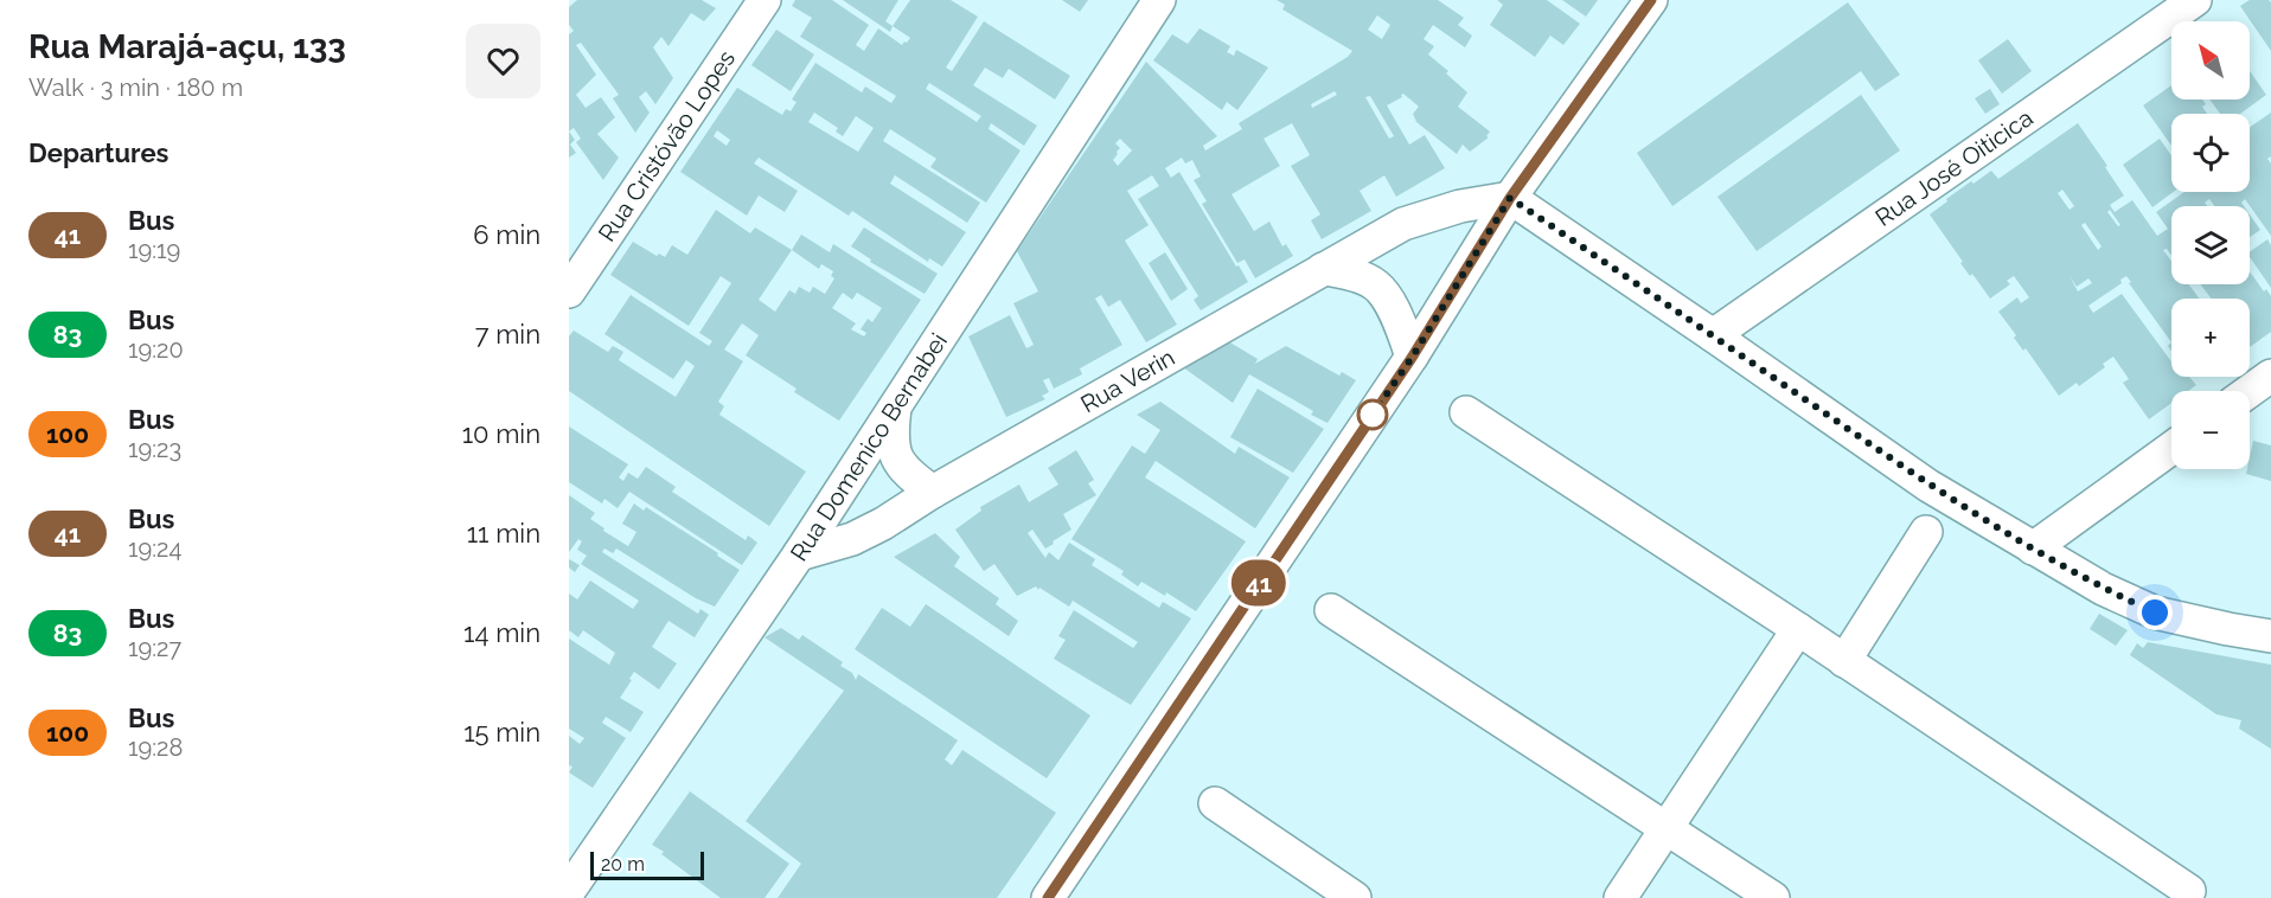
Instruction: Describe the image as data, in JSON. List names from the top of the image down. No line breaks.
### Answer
{"streets":{"street":["Rua Cristóvão Lopes","Rua José Oiticica","Rua Verin","Rua Domenico Bernabei"]},"crossings":[["Rua Verin","Rua Domenico Bernabei"]],"lines":["bus line 41"],"scale_bar":"20 m","north":"top left","page":{"heading":[["Rua Marajá-açu, 133","Walk · 3 min · 180 m"],"Departures"],"on_map":"41","map_buttons":["+","−"],"list":[{"mark":"41","name":"Bus","note":"19:19","value":"6 min"},{"mark":"83","name":"Bus","note":"19:20","value":"7 min"},{"mark":"100","name":"Bus","note":"19:23","value":"10 min"},{"mark":"41","name":"Bus","note":"19:24","value":"11 min"},{"mark":"83","name":"Bus","note":"19:27","value":"14 min"},{"mark":"100","name":"Bus","note":"19:28","value":"15 min"}],"scale":"20 m"}}
